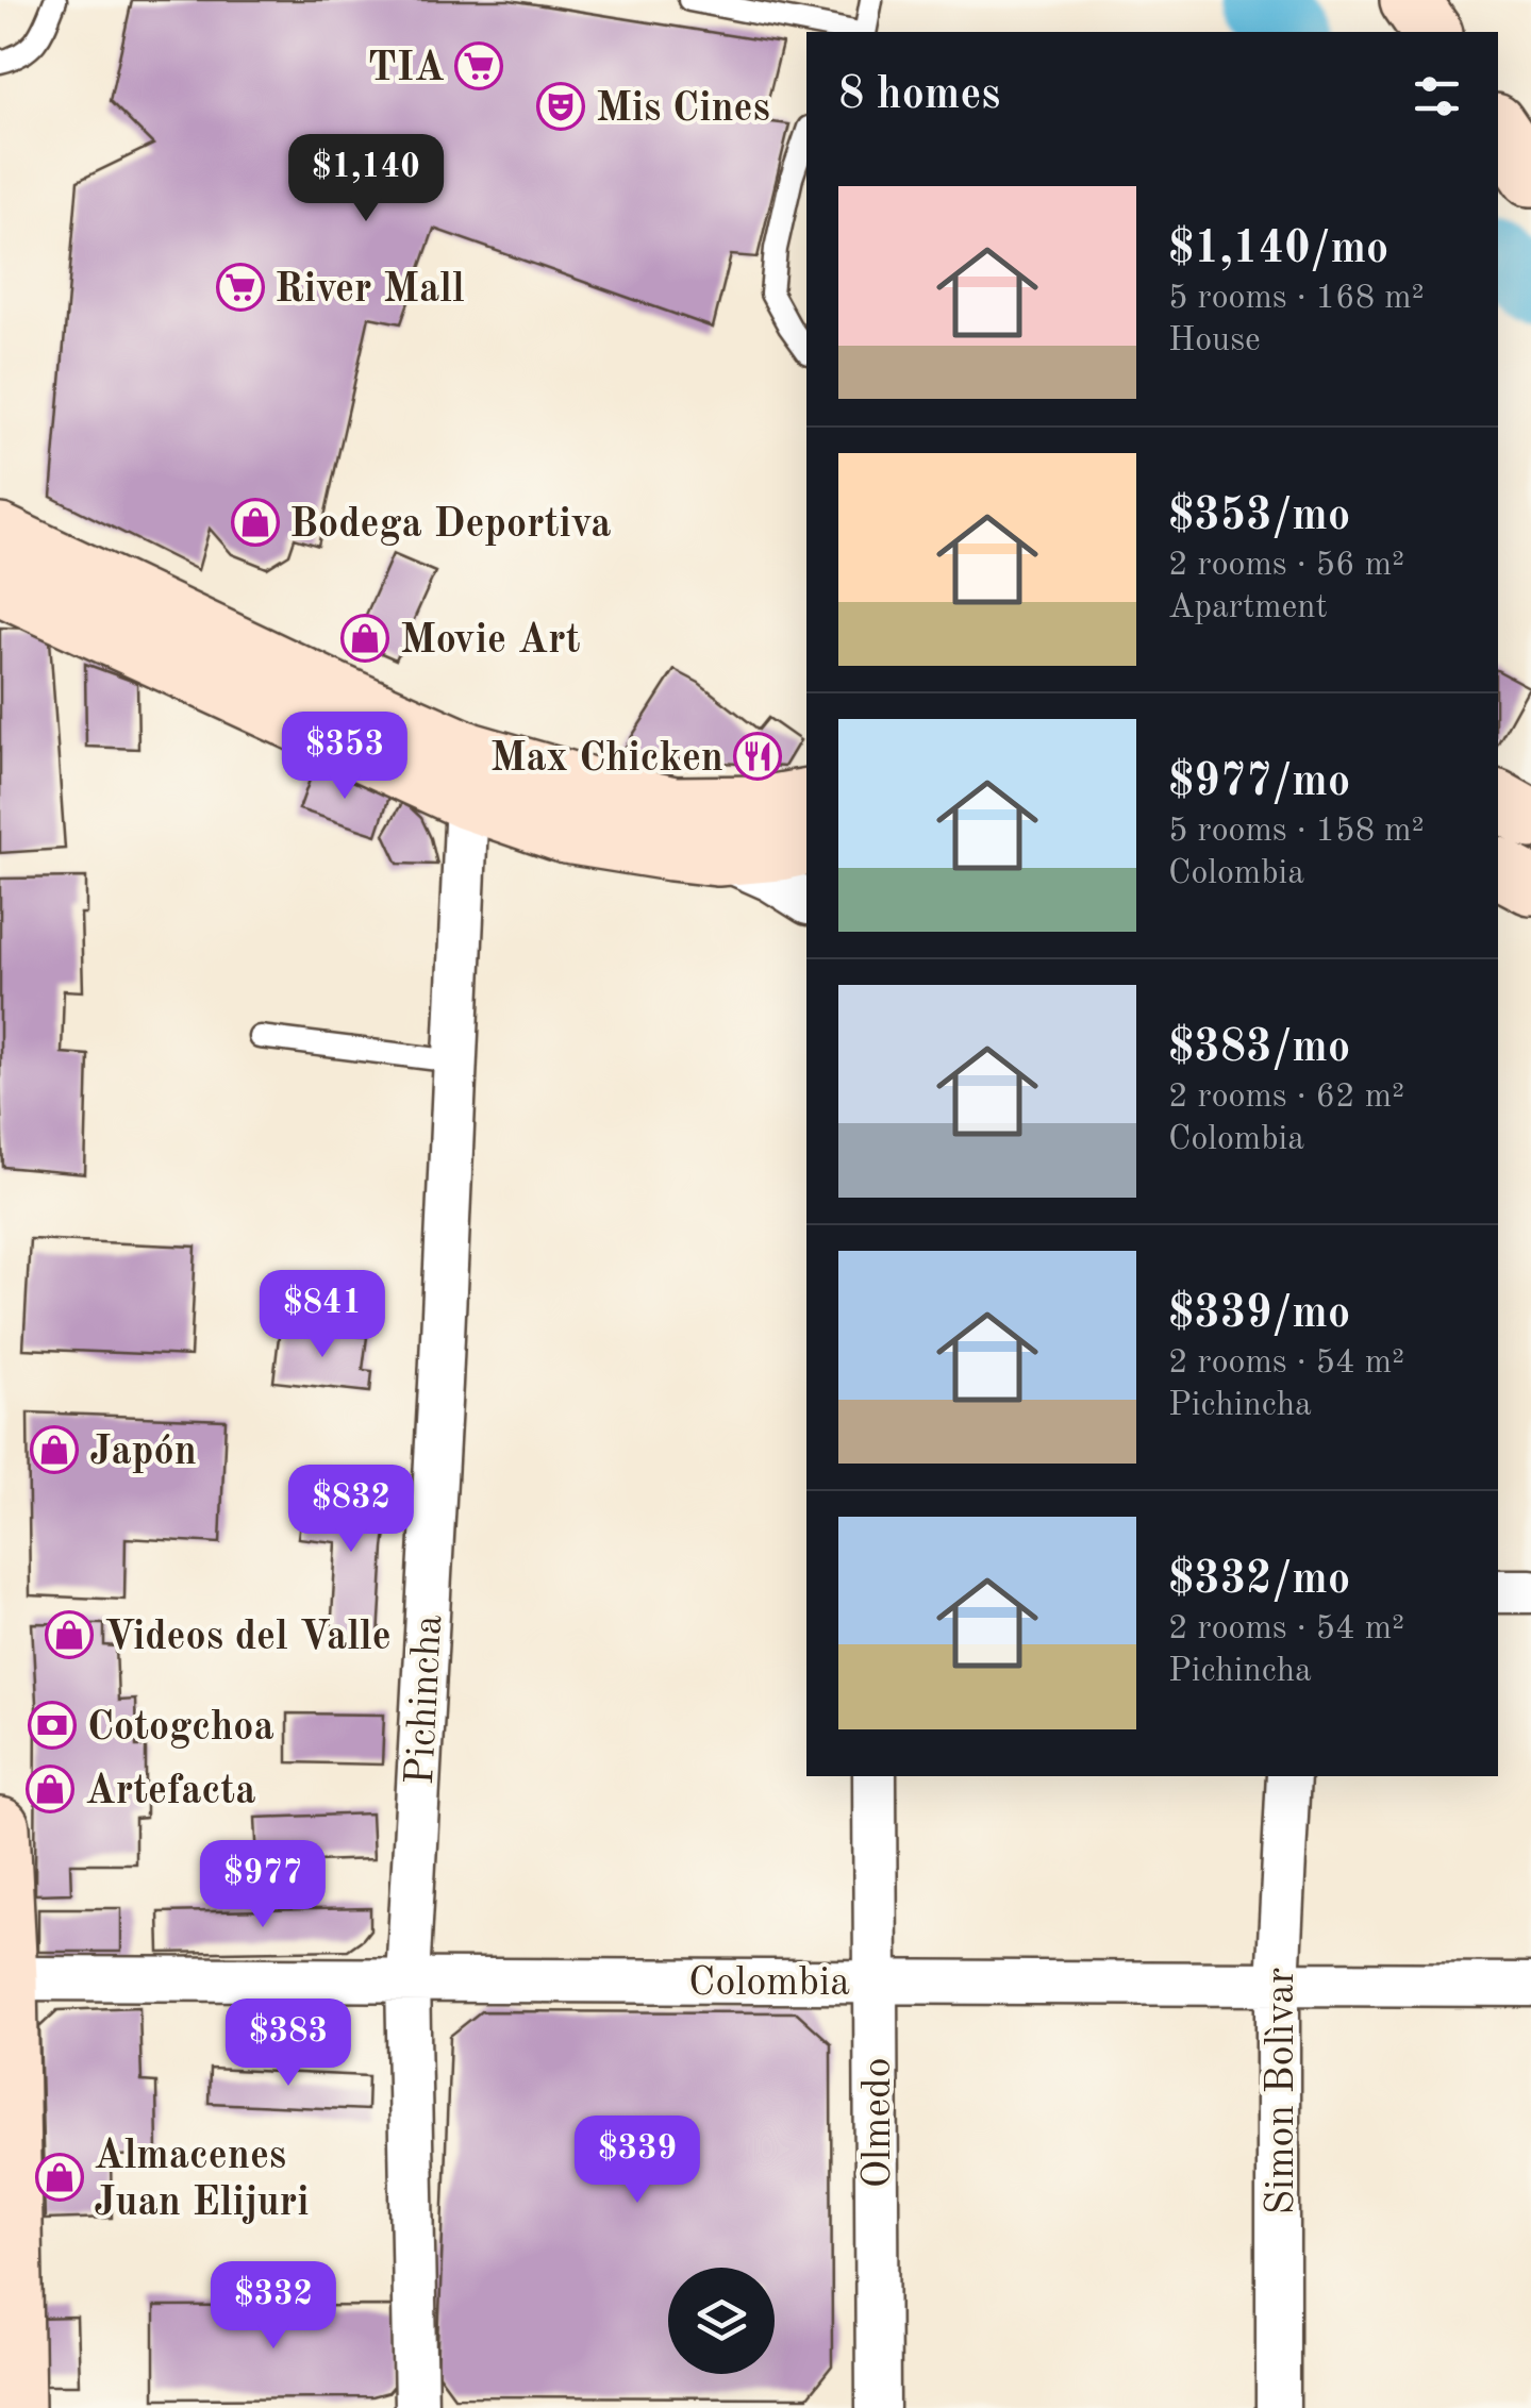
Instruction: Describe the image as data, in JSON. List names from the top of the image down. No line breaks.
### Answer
{"streets":{"street":["Pichincha","Colombia","Simon Bolìvar","Olmedo"]},"crossings":[["Pichincha","Colombia"],["Colombia","Simon Bolìvar"],["Colombia","Olmedo"]],"places":{"supermarket":["TIA","River Mall"],"theatre":["Mis Cines"],"shop":["Bodega Deportiva","Movie Art","Japón","Videos del Valle","Artefacta","Almacenes Juan Elijuri"],"restaurant":["Max Chicken"],"bank":["Cotogchoa"]},"page":{"heading":"8 homes","price":["$1,140","$353","$841","$832","$977","$383","$339","$332"],"list":[{"name":"$1,140/mo","note":"5 rooms · 168 m² · House"},{"name":"$353/mo","note":"2 rooms · 56 m² · Apartment"},{"name":"$977/mo","note":"5 rooms · 158 m² · Colombia"},{"name":"$383/mo","note":"2 rooms · 62 m² · Colombia"},{"name":"$339/mo","note":"2 rooms · 54 m² · Pichincha"},{"name":"$332/mo","note":"2 rooms · 54 m² · Pichincha"}]}}
